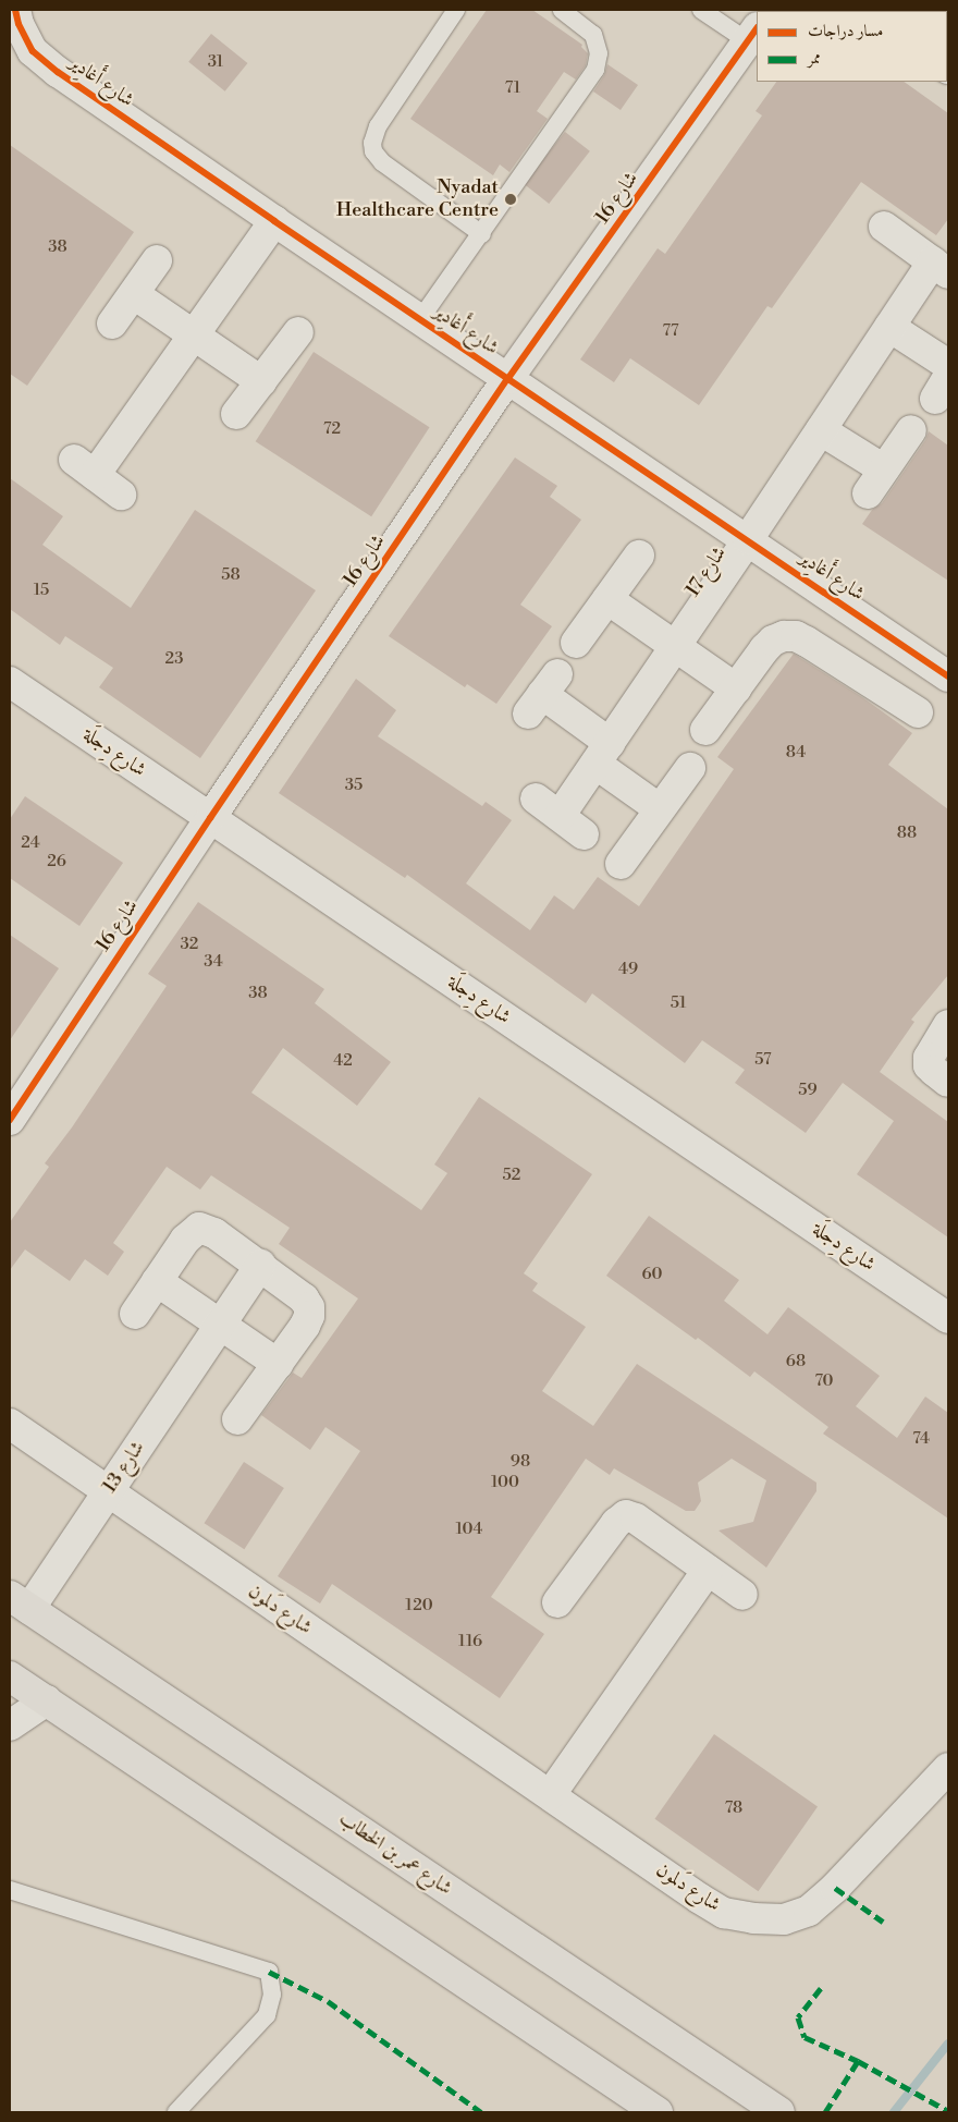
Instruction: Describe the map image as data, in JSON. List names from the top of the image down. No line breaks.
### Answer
{"streets":{"main road":["شارع عمر بن الخطاب"],"street":["شارع أَغادِير","شارع 16","شارع 17","شارع دِجلَة","شارع 13","شارع دَلمون"]},"crossings":[["شارع أَغادِير","شارع 16"],["شارع أَغادِير","شارع 17"],["شارع 16","شارع دِجلَة"],["شارع 13","شارع دَلمون"],["شارع 13","شارع عمر بن الخطاب"]],"places":["Nyadat Healthcare Centre"],"house_numbers":["31","71","38","77","72","58","15","23","84","35","88","24","26","32","34","49","38","51","57","42","59","52","60","68","70","74","98","100","104","120","116","78"],"legend":["مسار دراجات","ممر"]}
